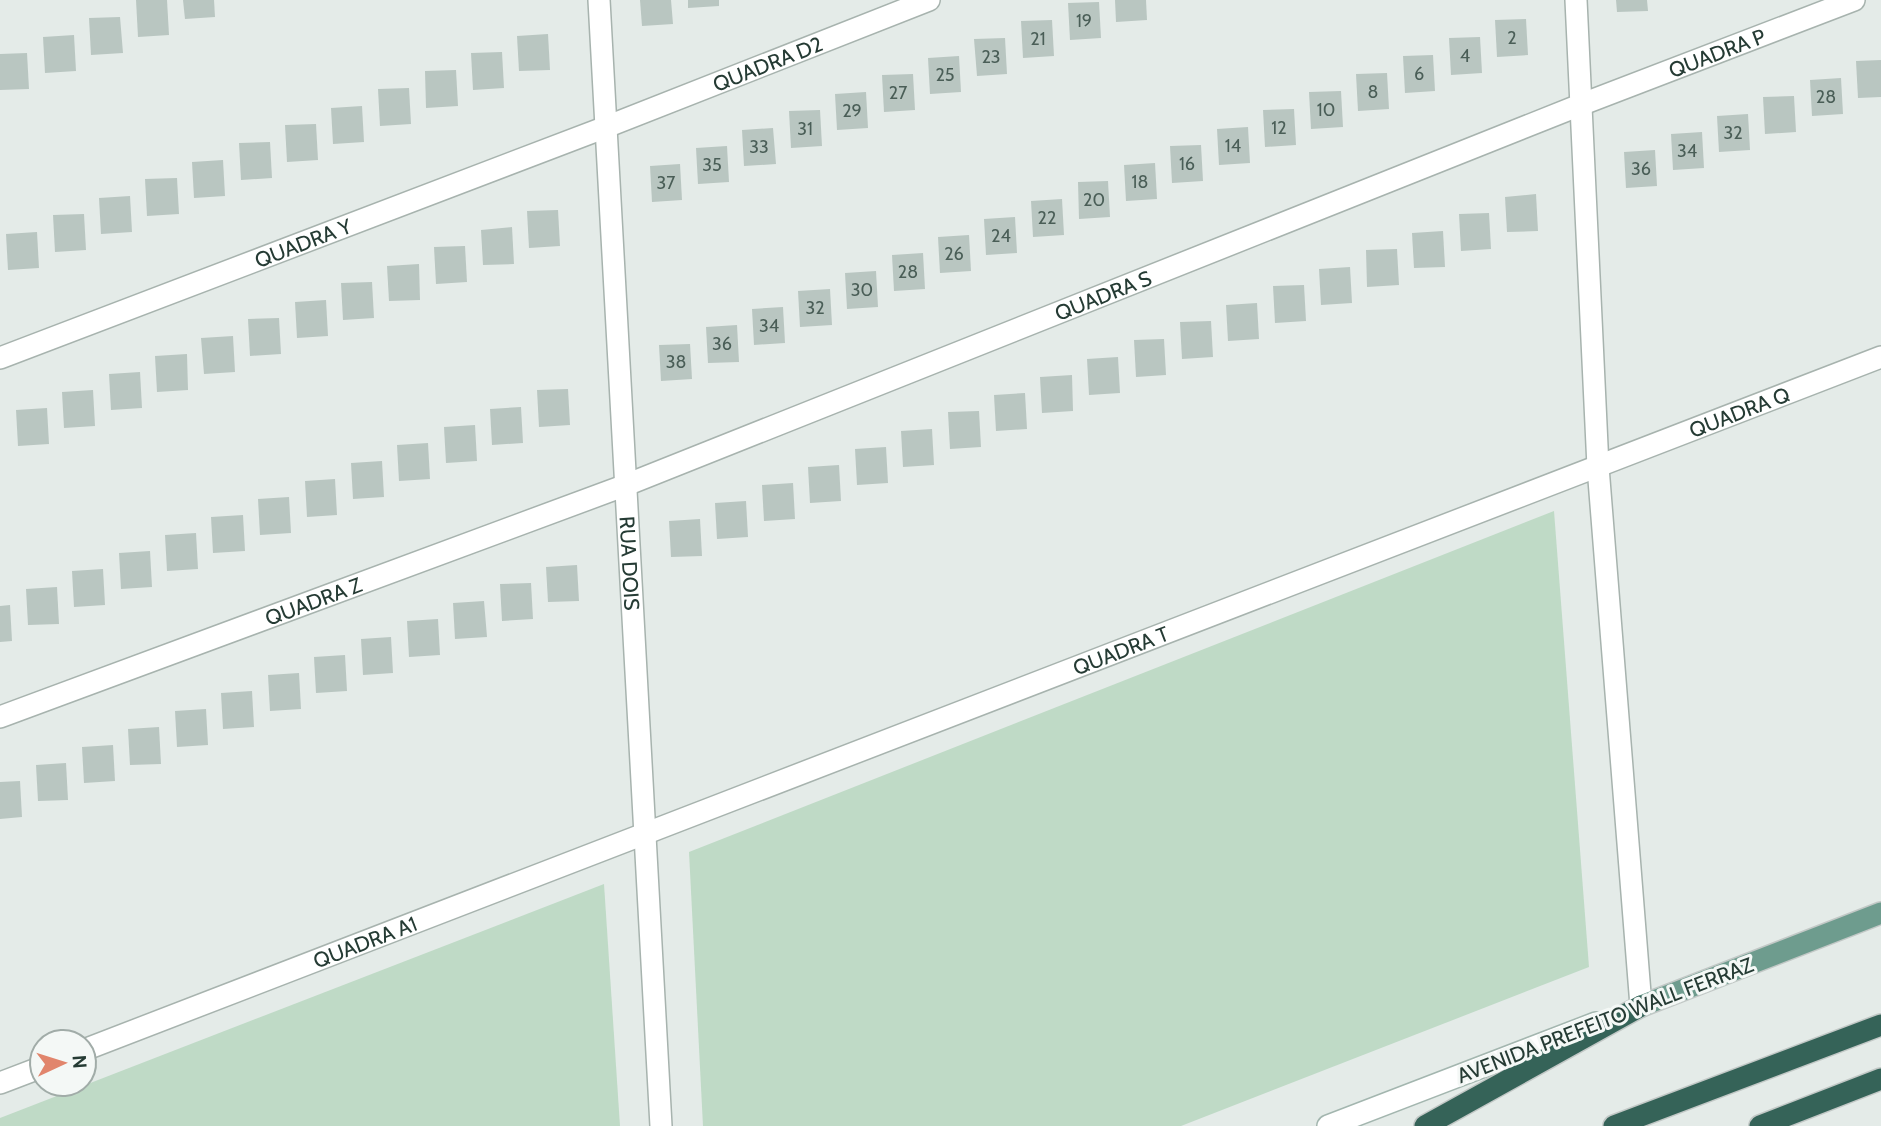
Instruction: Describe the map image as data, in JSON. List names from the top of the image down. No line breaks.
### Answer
{"streets":{"main road":["AVENIDA PREFEITO WALL FERRAZ"],"street":["QUADRA P","QUADRA D2","QUADRA Y","QUADRA S","QUADRA Q","RUA DOIS","QUADRA Z","QUADRA T","QUADRA A1"]},"crossings":[["QUADRA P","QUADRA S"],["QUADRA D2","QUADRA Y"],["QUADRA D2","RUA DOIS"],["QUADRA Y","RUA DOIS"],["QUADRA S","RUA DOIS"],["QUADRA S","QUADRA Z"],["QUADRA Q","QUADRA T"],["RUA DOIS","QUADRA Z"],["RUA DOIS","QUADRA T"],["RUA DOIS","QUADRA A1"],["QUADRA T","QUADRA A1"]],"house_numbers":["19","2","21","4","23","6","25","8","27","28","10","29","12","31","32","14","33","34","16","35","36","18","37","20","22","24","26","28","30","32","34","36","38"],"north":"right"}
